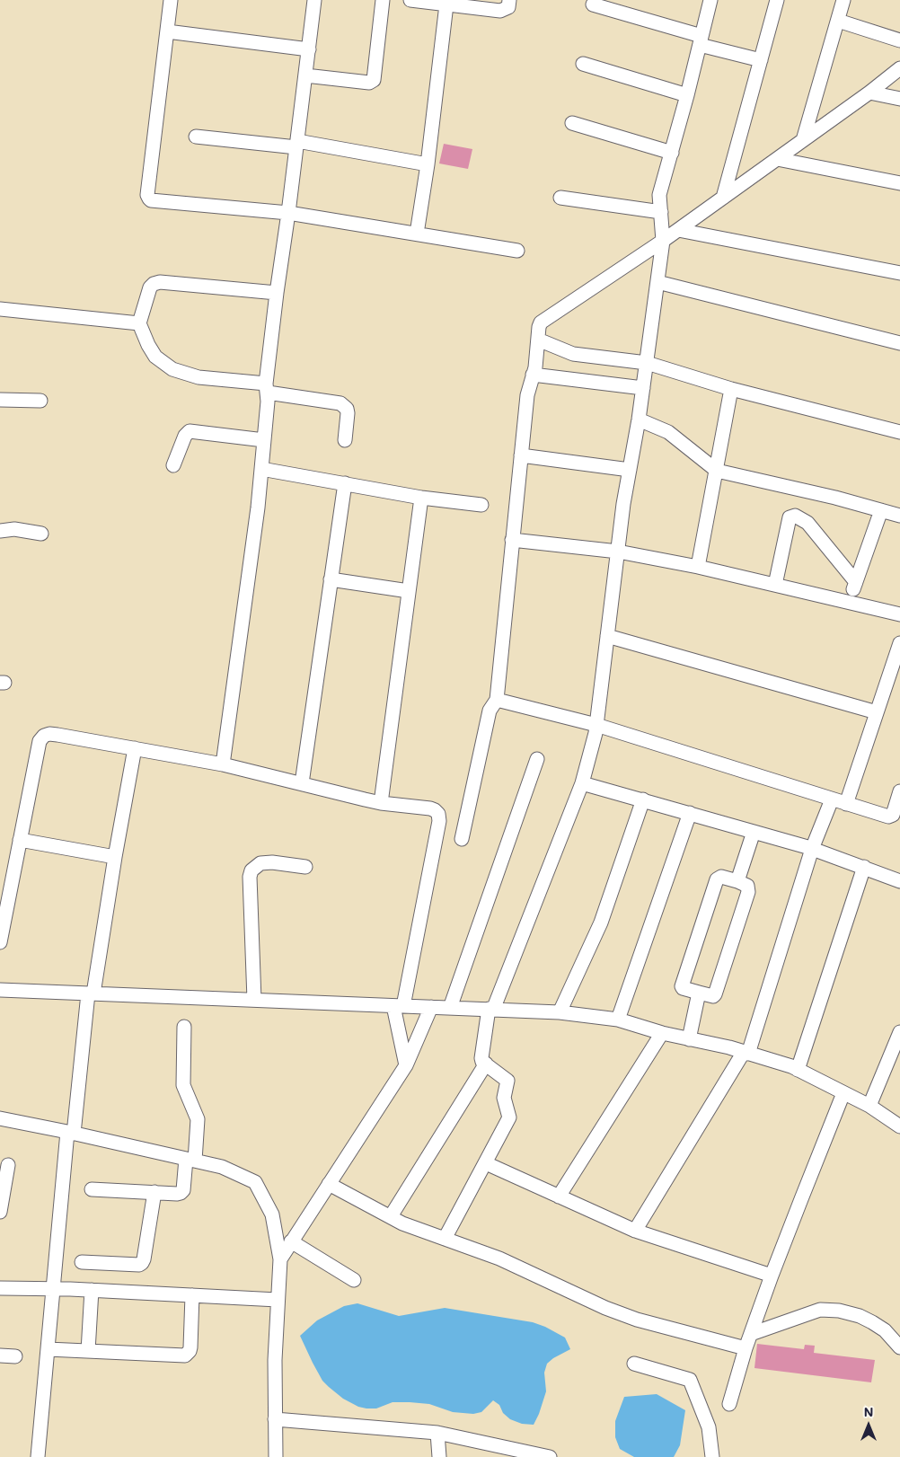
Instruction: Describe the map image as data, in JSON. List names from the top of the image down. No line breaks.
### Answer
{"north":"top"}
